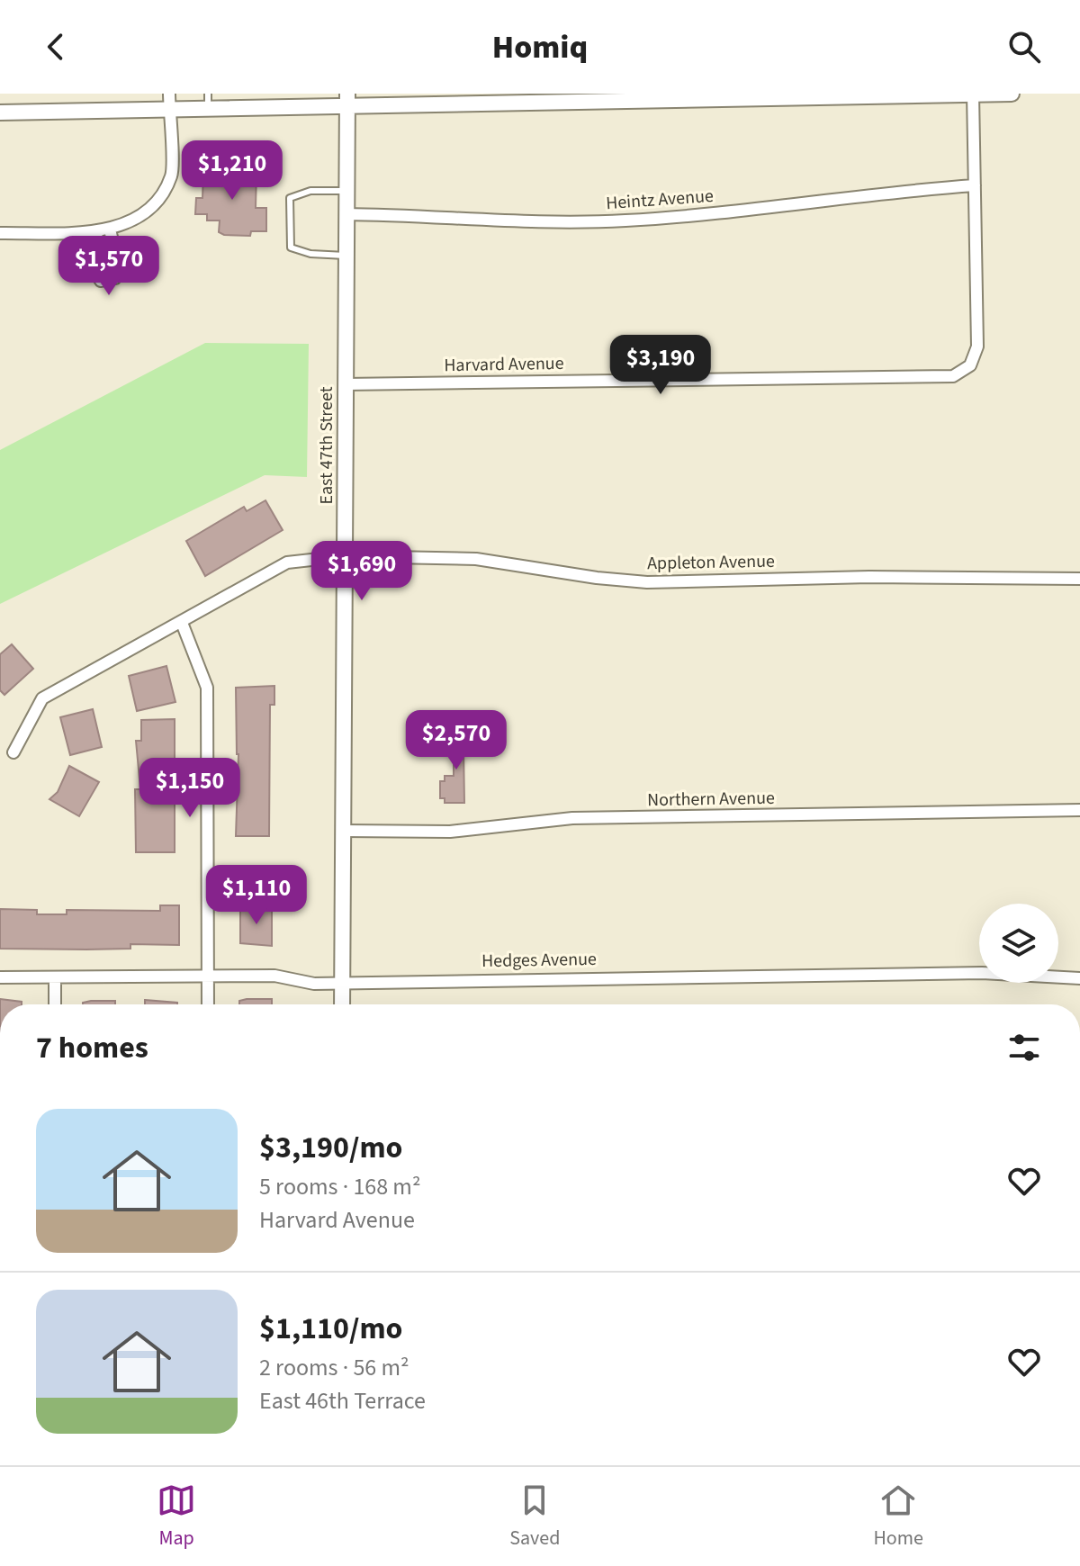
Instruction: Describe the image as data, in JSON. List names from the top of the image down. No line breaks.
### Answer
{"streets":{"street":["Heintz Avenue","Harvard Avenue","East 47th Street","Appleton Avenue","Northern Avenue","Hedges Avenue"]},"crossings":[["Heintz Avenue","Harvard Avenue"],["Heintz Avenue","East 47th Street"],["Harvard Avenue","East 47th Street"],["East 47th Street","Appleton Avenue"],["East 47th Street","Northern Avenue"],["East 47th Street","Hedges Avenue"]],"page":{"header":"Homiq","price":["$1,210","$1,570","$3,190","$1,690","$2,570","$1,150","$1,110"],"heading":"7 homes","list":[{"name":"$3,190/mo","note":"5 rooms · 168 m² · Harvard Avenue"},{"name":"$1,110/mo","note":"2 rooms · 56 m² · East 46th Terrace"}],"tabs":["Map","Saved","Home"]}}
